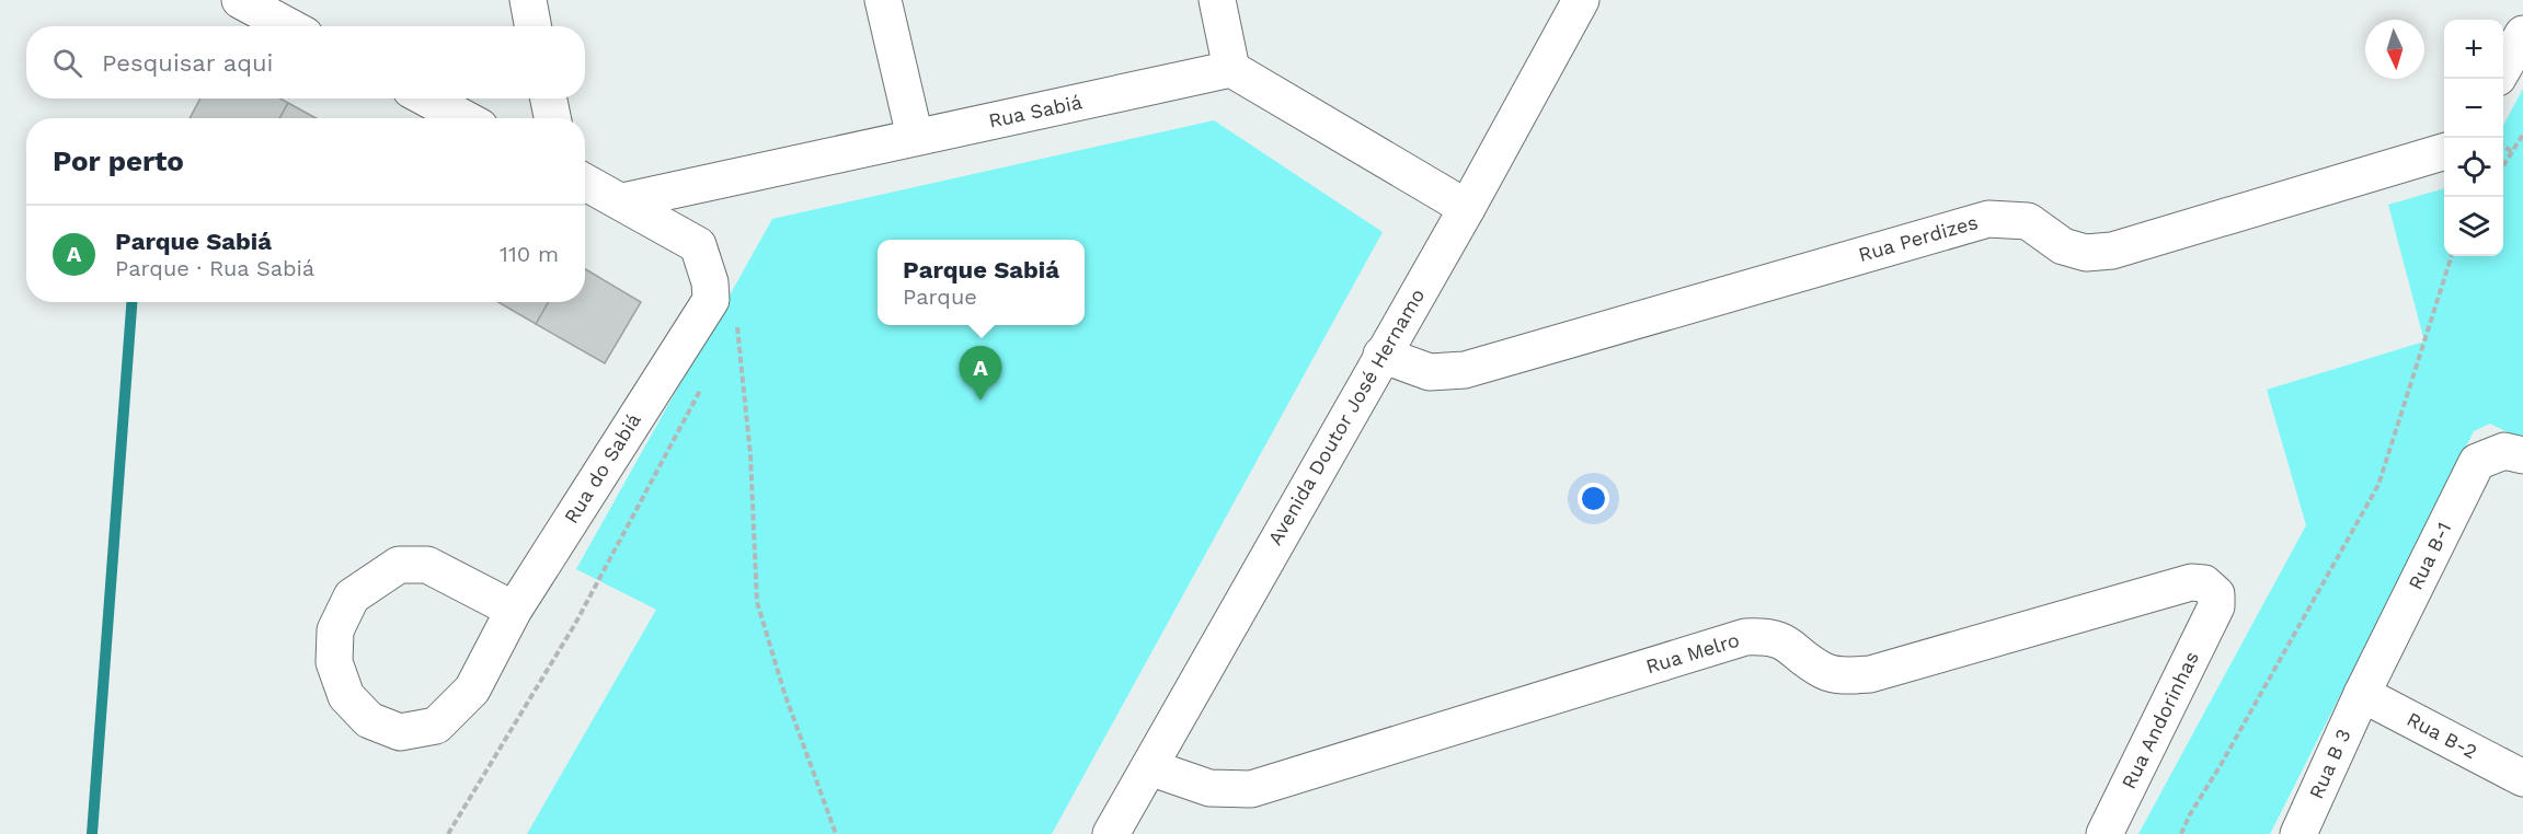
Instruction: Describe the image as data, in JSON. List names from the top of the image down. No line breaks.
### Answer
{"streets":{"street":["Rua Sabiá","Rua Perdizes","Avenida Doutor José Hernamo","Rua do Sabiá","Rua B-1","Rua Melro","Rua Andorinhas","Rua B-2","Rua B 3"]},"crossings":[["Rua Sabiá","Rua do Sabiá"],["Rua Perdizes","Avenida Doutor José Hernamo"],["Avenida Doutor José Hernamo","Rua Melro"],["Rua B-1","Rua B-2"],["Rua B-1","Rua B 3"],["Rua Melro","Rua Andorinhas"],["Rua B-2","Rua B 3"]],"north":"bottom","page":{"map_buttons":["+","−"],"search":"Pesquisar aqui","heading":"Por perto","list":[{"mark":"A","name":"Parque Sabiá","note":"Parque · Rua Sabiá","value":"110 m"}],"popup":["Parque Sabiá","Parque"],"pins":"A"}}
